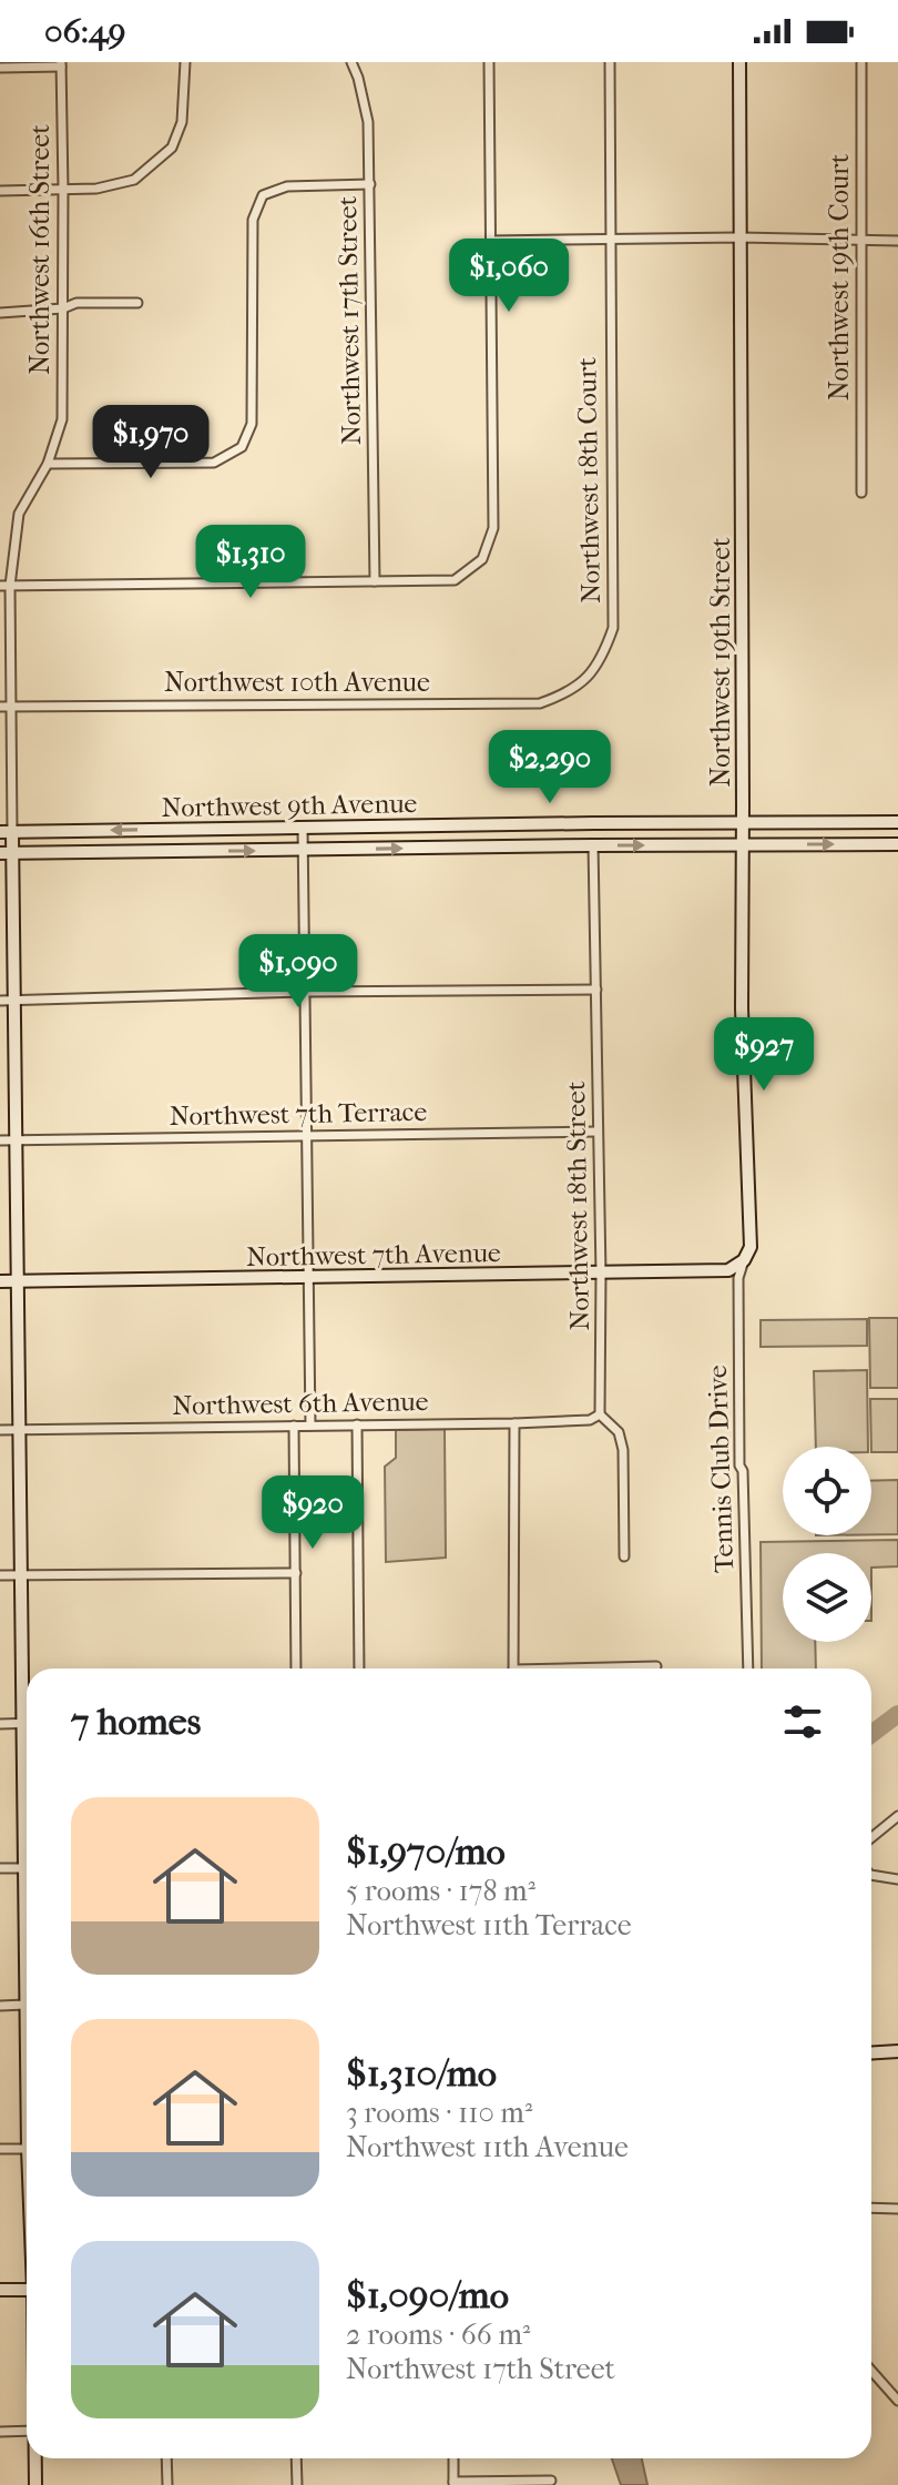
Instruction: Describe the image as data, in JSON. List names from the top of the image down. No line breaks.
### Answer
{"streets":{"street":["Northwest 16th Street","Northwest 19th Court","Northwest 17th Street","Northwest 18th Court","Northwest 19th Street","Northwest 10th Avenue","Northwest 9th Avenue","Northwest 7th Terrace","Northwest 18th Street","Northwest 7th Avenue","Northwest 6th Avenue","Tennis Club Drive"]},"crossings":[["Northwest 16th Street","Northwest 10th Avenue"],["Northwest 16th Street","Northwest 9th Avenue"],["Northwest 16th Street","Northwest 7th Terrace"],["Northwest 16th Street","Northwest 7th Avenue"],["Northwest 16th Street","Northwest 6th Avenue"],["Northwest 18th Court","Northwest 10th Avenue"],["Northwest 19th Street","Northwest 9th Avenue"],["Northwest 19th Street","Northwest 7th Avenue"],["Northwest 19th Street","Tennis Club Drive"],["Northwest 9th Avenue","Northwest 18th Street"],["Northwest 7th Terrace","Northwest 18th Street"],["Northwest 18th Street","Northwest 7th Avenue"],["Northwest 18th Street","Northwest 6th Avenue"],["Northwest 7th Avenue","Tennis Club Drive"]],"page":{"status":"06:49","price":["$1,060","$1,970","$1,310","$2,290","$1,090","$927","$920"],"heading":"7 homes","list":[{"name":"$1,970/mo","note":"5 rooms · 178 m² · Northwest 11th Terrace"},{"name":"$1,310/mo","note":"3 rooms · 110 m² · Northwest 11th Avenue"},{"name":"$1,090/mo","note":"2 rooms · 66 m² · Northwest 17th Street"}]}}
